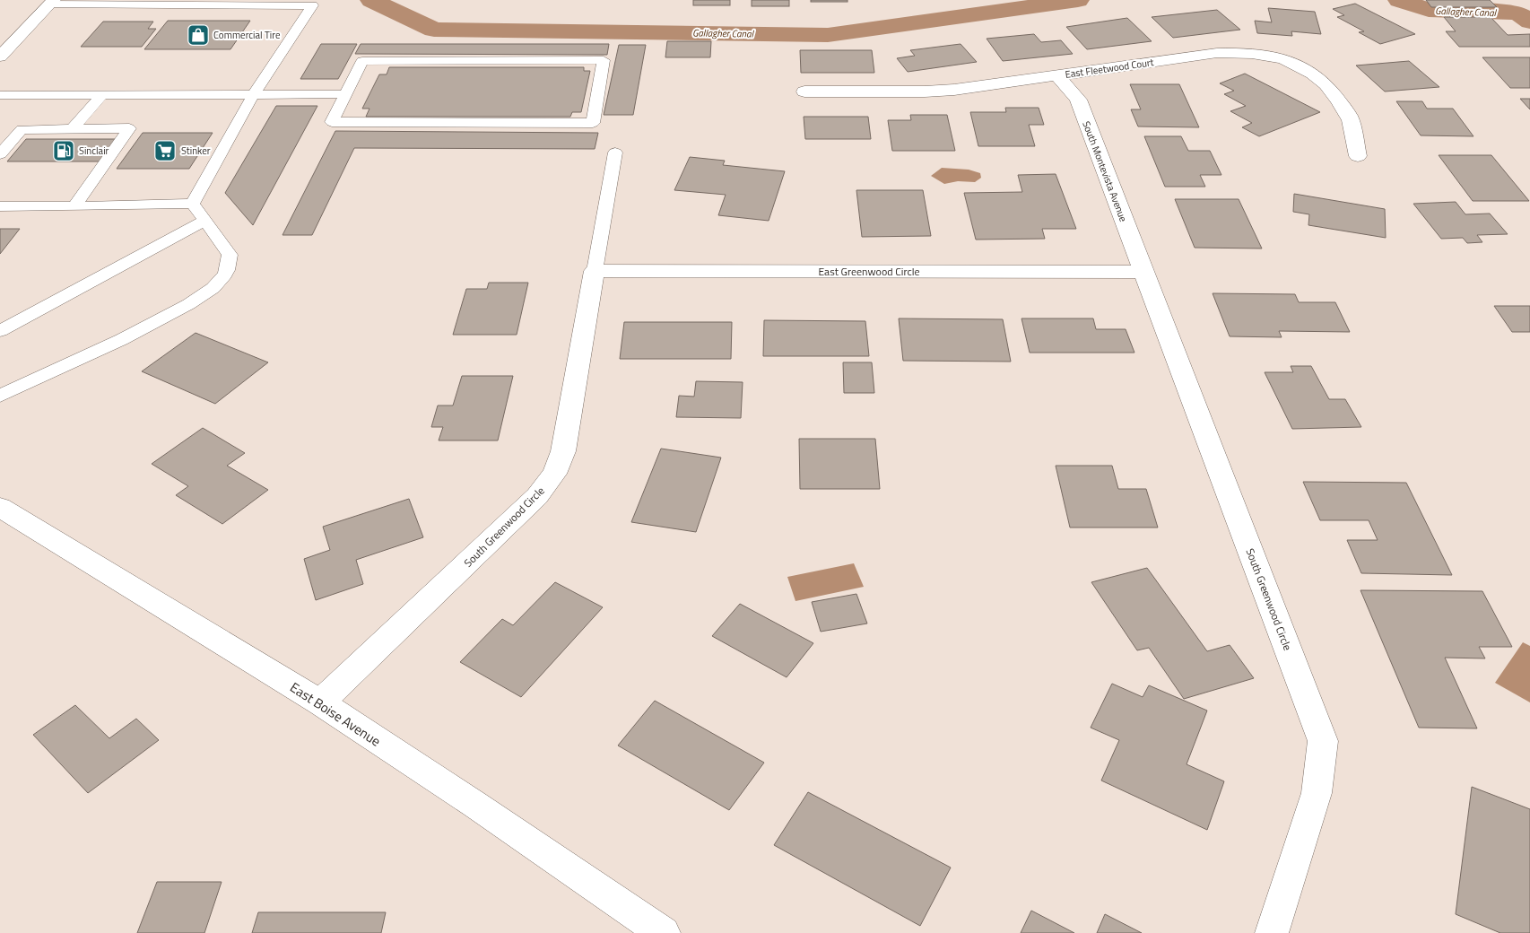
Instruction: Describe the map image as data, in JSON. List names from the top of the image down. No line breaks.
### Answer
{"streets":{"street":["East Fleetwood Court","South Montevista Avenue","East Greenwood Circle","South Greenwood Circle","East Boise Avenue"]},"crossings":[["East Fleetwood Court","South Montevista Avenue"],["South Montevista Avenue","East Greenwood Circle"],["South Montevista Avenue","South Greenwood Circle"],["East Greenwood Circle","South Greenwood Circle"],["South Greenwood Circle","East Boise Avenue"]],"water":["Gallagher Canal"],"places":{"shop":["Commercial Tire"],"fuel station":["Sinclair"],"supermarket":["Stinker"]}}
